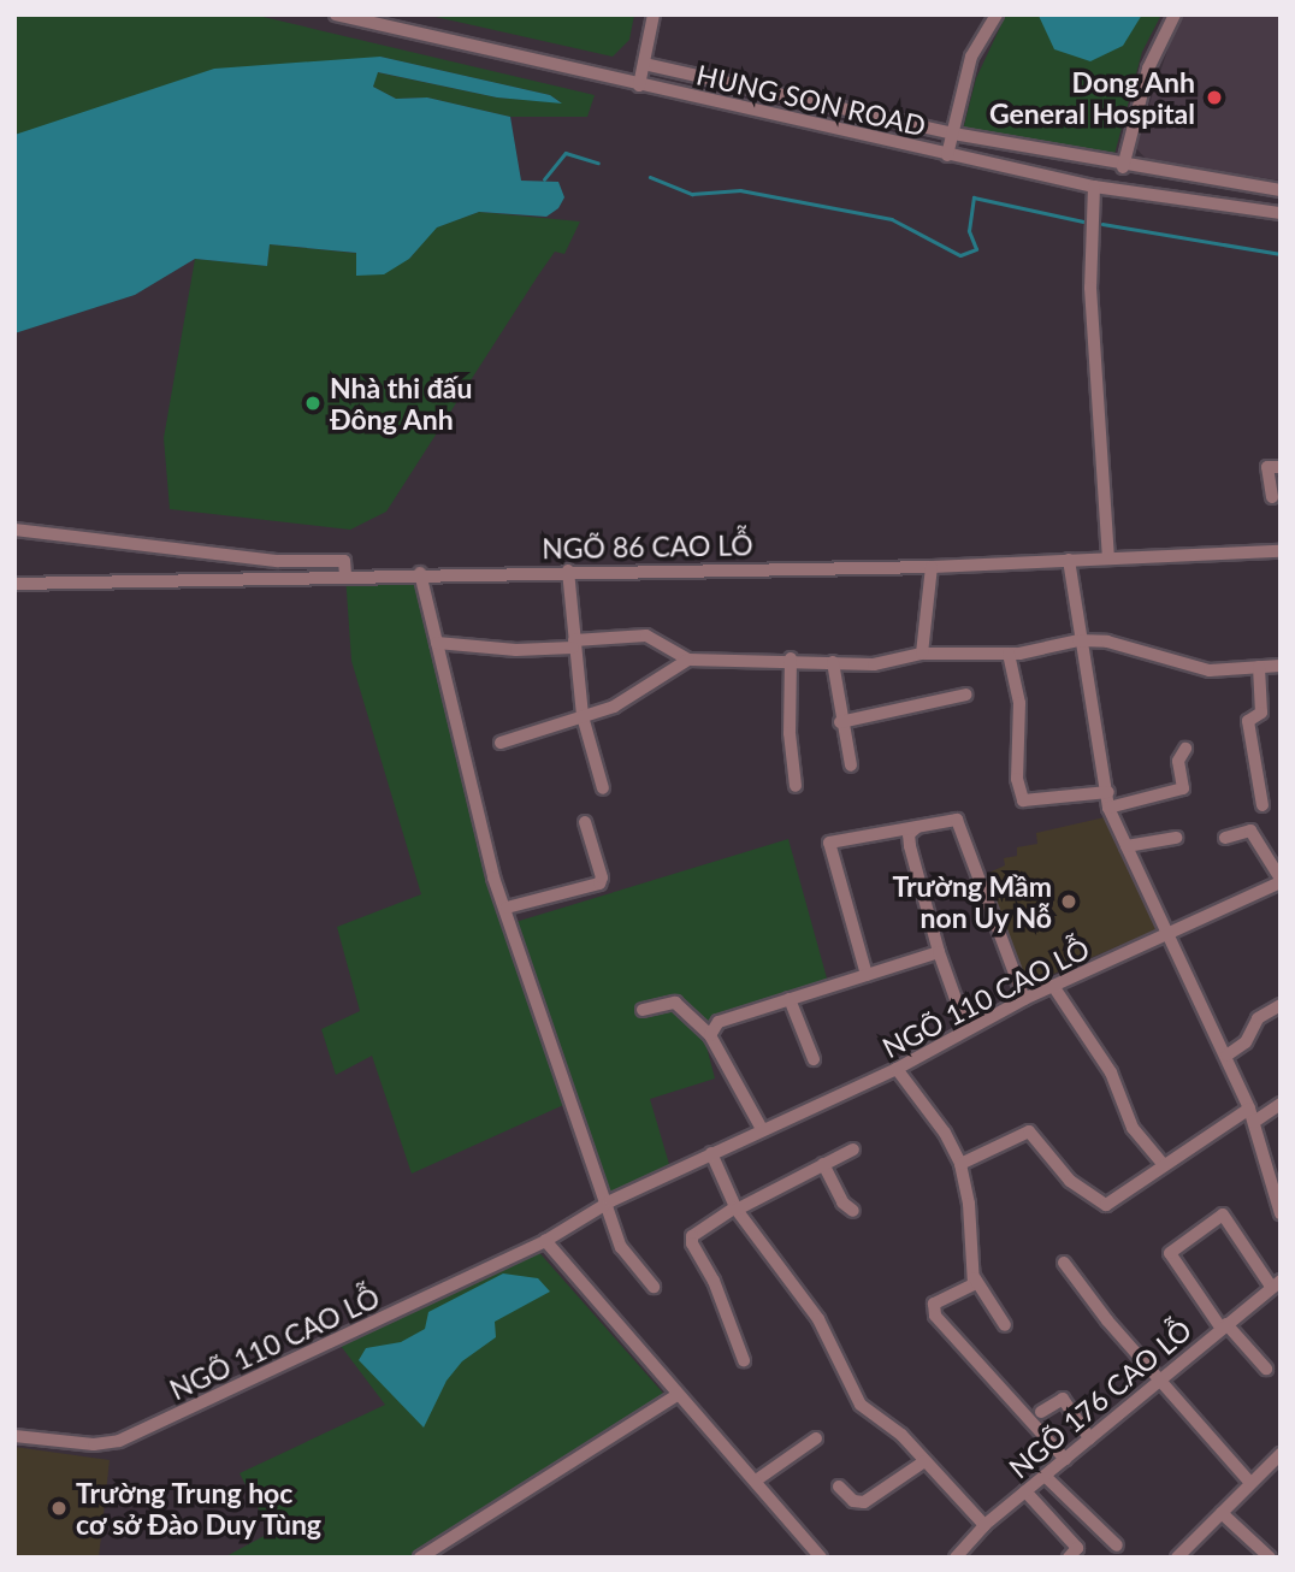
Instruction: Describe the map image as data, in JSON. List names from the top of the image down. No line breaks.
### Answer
{"streets":{"street":["HUNG SON ROAD","NGÕ 86 CAO LỖ","NGÕ 110 CAO LỖ","NGÕ 176 CAO LỖ"]},"places":["Dong Anh General Hospital","Nhà thi đấu Đông Anh","Trường Mầm non Uy Nỗ","Trường Trung học cơ sở Đào Duy Tùng"]}
